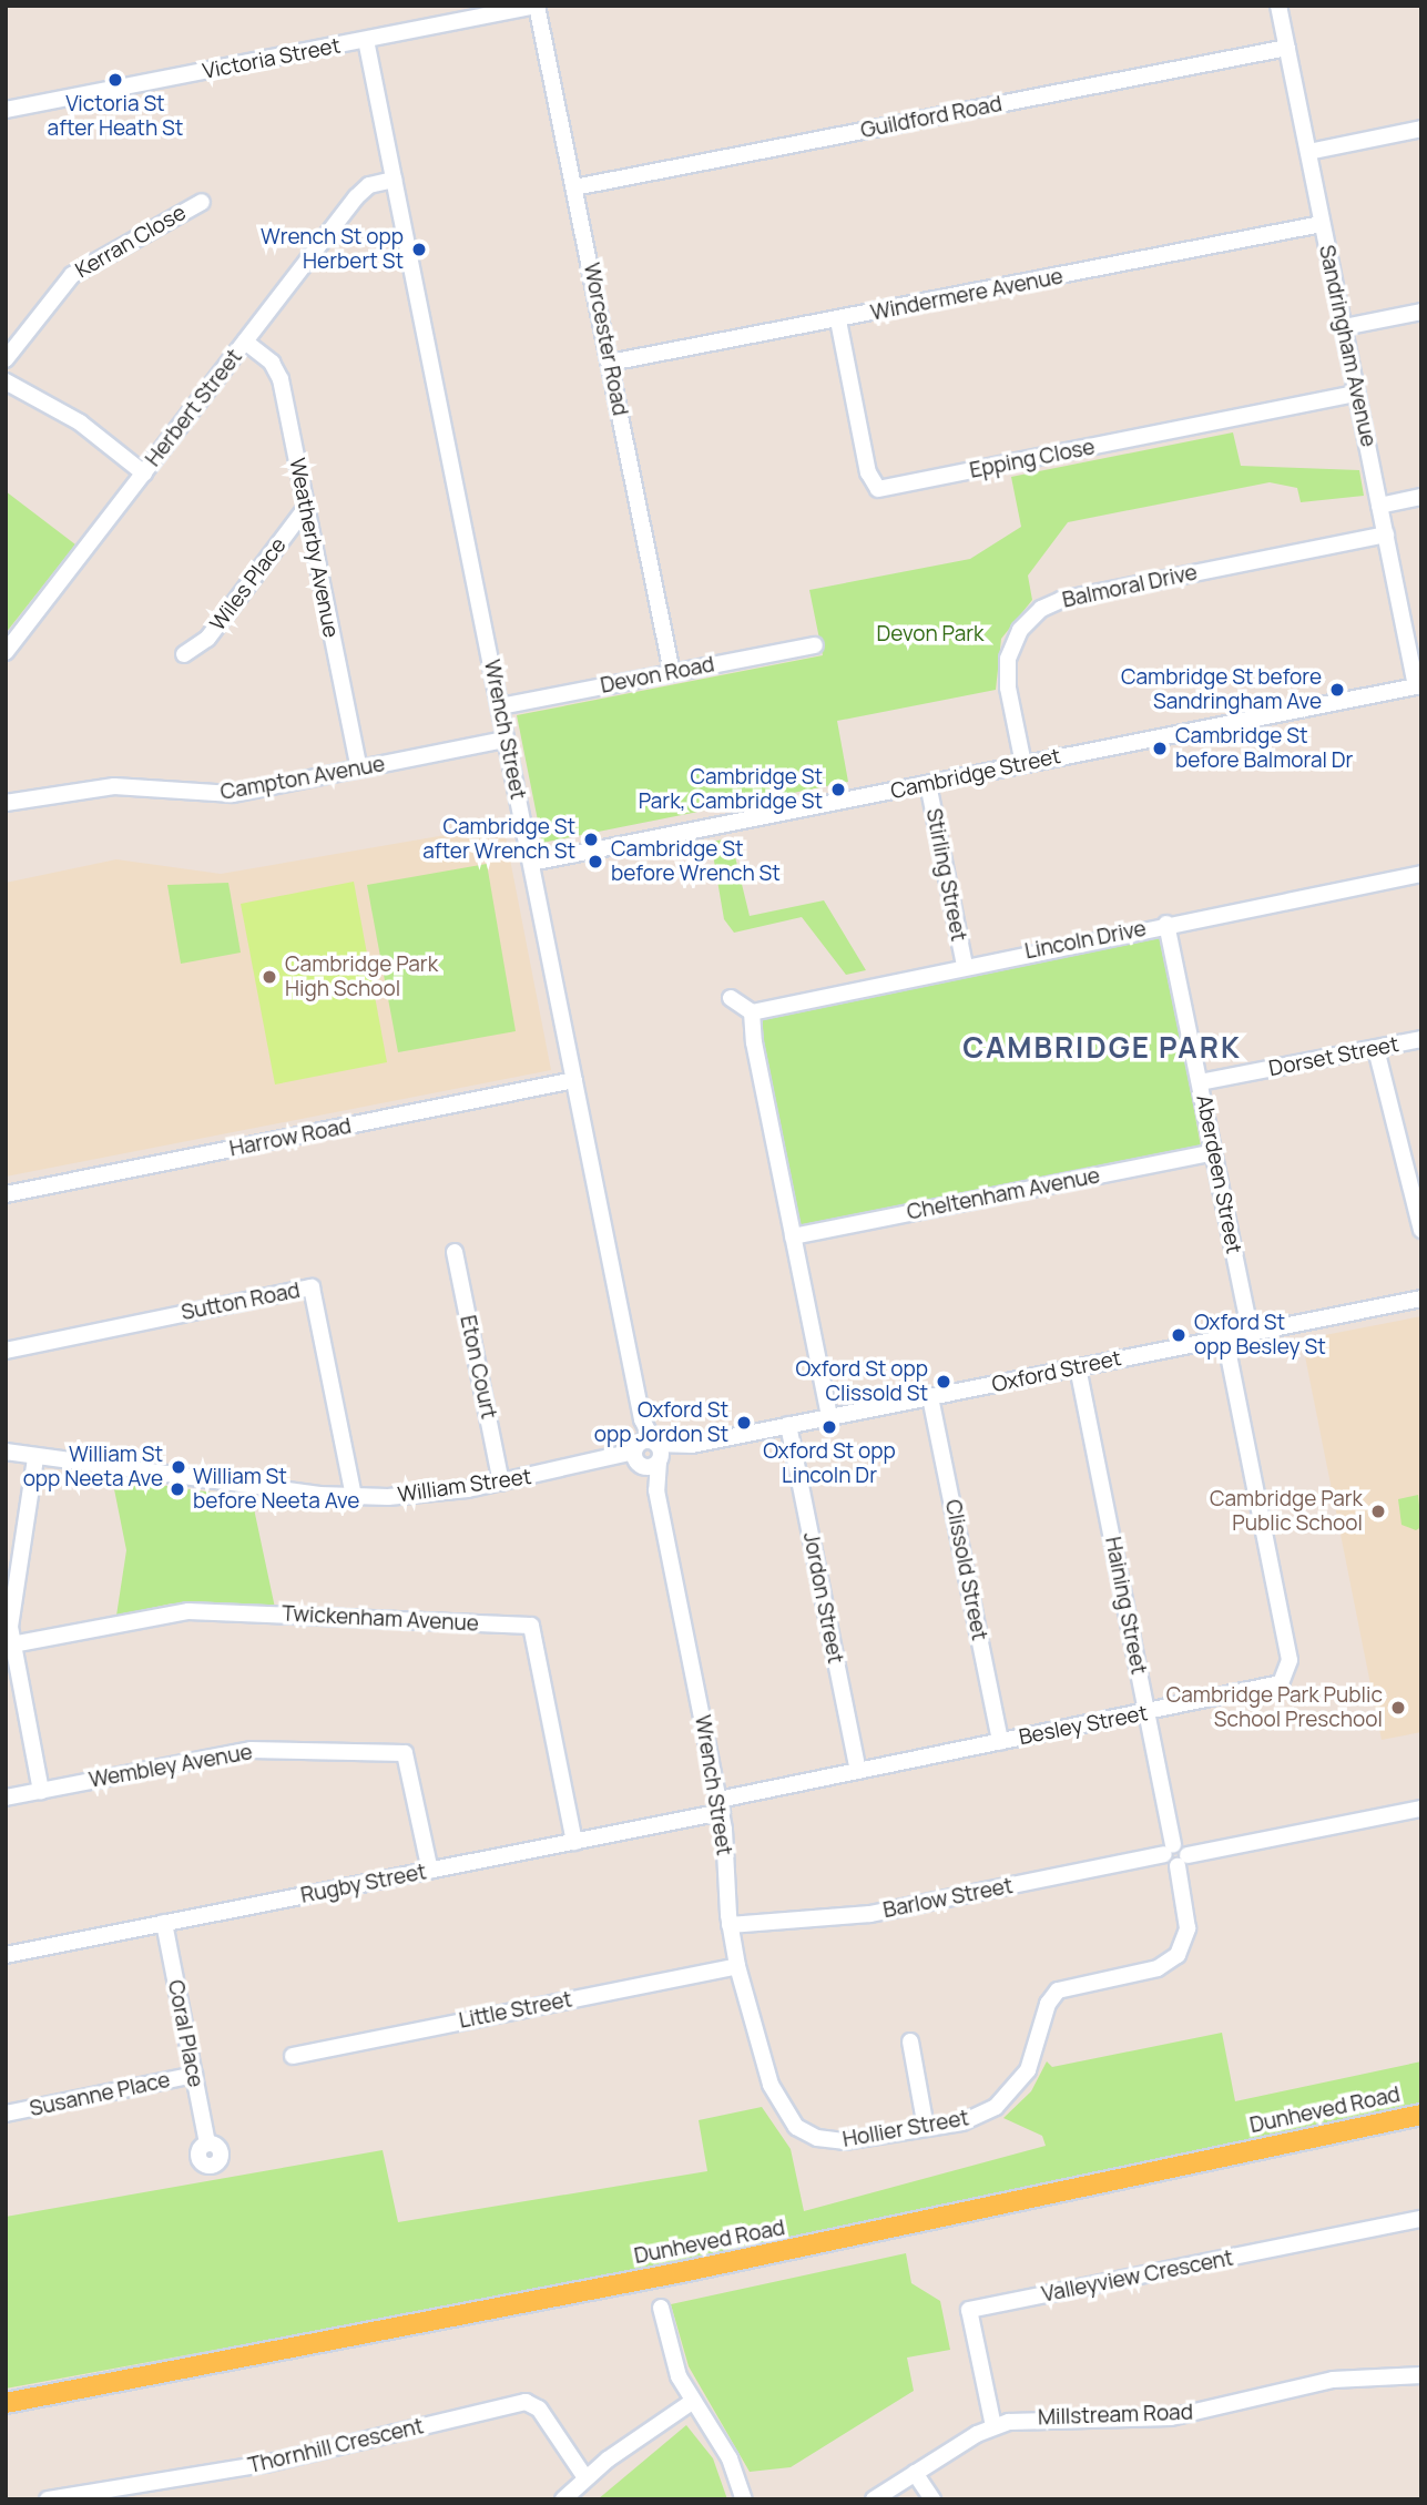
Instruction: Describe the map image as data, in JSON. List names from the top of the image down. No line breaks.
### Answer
{"streets":{"main road":["Dunheved Road"],"street":["Victoria Street","Guildford Road","Kerran Close","Windermere Avenue","Worcester Road","Sandringham Avenue","Herbert Street","Epping Close","Weatherby Avenue","Wiles Place","Balmoral Drive","Devon Road","Wrench Street","Cambridge Street","Campton Avenue","Stirling Street","Lincoln Drive","Dorset Street","Harrow Road","Aberdeen Street","Cheltenham Avenue","Sutton Road","Eton Court","Oxford Street","William Street","Clissold Street","Jordon Street","Haining Street","Twickenham Avenue","Besley Street","Wembley Avenue","Rugby Street","Barlow Street","Little Street","Coral Place","Susanne Place","Hollier Street","Valleyview Crescent","Millstream Road","Thornhill Crescent"]},"crossings":[["Victoria Street","Worcester Road"],["Victoria Street","Wrench Street"],["Guildford Road","Worcester Road"],["Guildford Road","Sandringham Avenue"],["Windermere Avenue","Worcester Road"],["Windermere Avenue","Sandringham Avenue"],["Windermere Avenue","Epping Close"],["Worcester Road","Devon Road"],["Sandringham Avenue","Epping Close"],["Sandringham Avenue","Balmoral Drive"],["Sandringham Avenue","Cambridge Street"],["Herbert Street","Weatherby Avenue"],["Herbert Street","Wrench Street"],["Weatherby Avenue","Wiles Place"],["Weatherby Avenue","Campton Avenue"],["Balmoral Drive","Cambridge Street"],["Devon Road","Wrench Street"],["Wrench Street","Cambridge Street"],["Wrench Street","Campton Avenue"],["Wrench Street","Harrow Road"],["Wrench Street","Oxford Street"],["Wrench Street","William Street"],["Wrench Street","Besley Street"],["Wrench Street","Rugby Street"],["Wrench Street","Barlow Street"],["Wrench Street","Little Street"],["Wrench Street","Hollier Street"],["Cambridge Street","Stirling Street"],["Stirling Street","Lincoln Drive"],["Lincoln Drive","Aberdeen Street"],["Dorset Street","Aberdeen Street"],["Aberdeen Street","Cheltenham Avenue"],["Aberdeen Street","Oxford Street"],["Sutton Road","William Street"],["Eton Court","William Street"],["Oxford Street","William Street"],["Oxford Street","Clissold Street"],["Oxford Street","Jordon Street"],["Oxford Street","Haining Street"],["Oxford Street","Besley Street"],["Clissold Street","Besley Street"],["Jordon Street","Besley Street"],["Haining Street","Besley Street"],["Haining Street","Barlow Street"],["Twickenham Avenue","Rugby Street"],["Besley Street","Rugby Street"],["Wembley Avenue","Rugby Street"],["Rugby Street","Coral Place"],["Coral Place","Susanne Place"],["Valleyview Crescent","Millstream Road"]],"districts":["CAMBRIDGE PARK"],"parks":["Devon Park"],"places":["Victoria St after Heath St","Wrench St opp Herbert St","Cambridge St before Sandringham Ave","Cambridge St before Balmoral Dr","Cambridge St Park, Cambridge St","Cambridge St after Wrench St","Cambridge St before Wrench St","Cambridge Park High School","Oxford St opp Besley St","Oxford St opp Clissold St","Oxford St opp Jordon St","Oxford St opp Lincoln Dr","William St opp Neeta Ave","William St before Neeta Ave","Cambridge Park Public School","Cambridge Park Public School Preschool"]}
